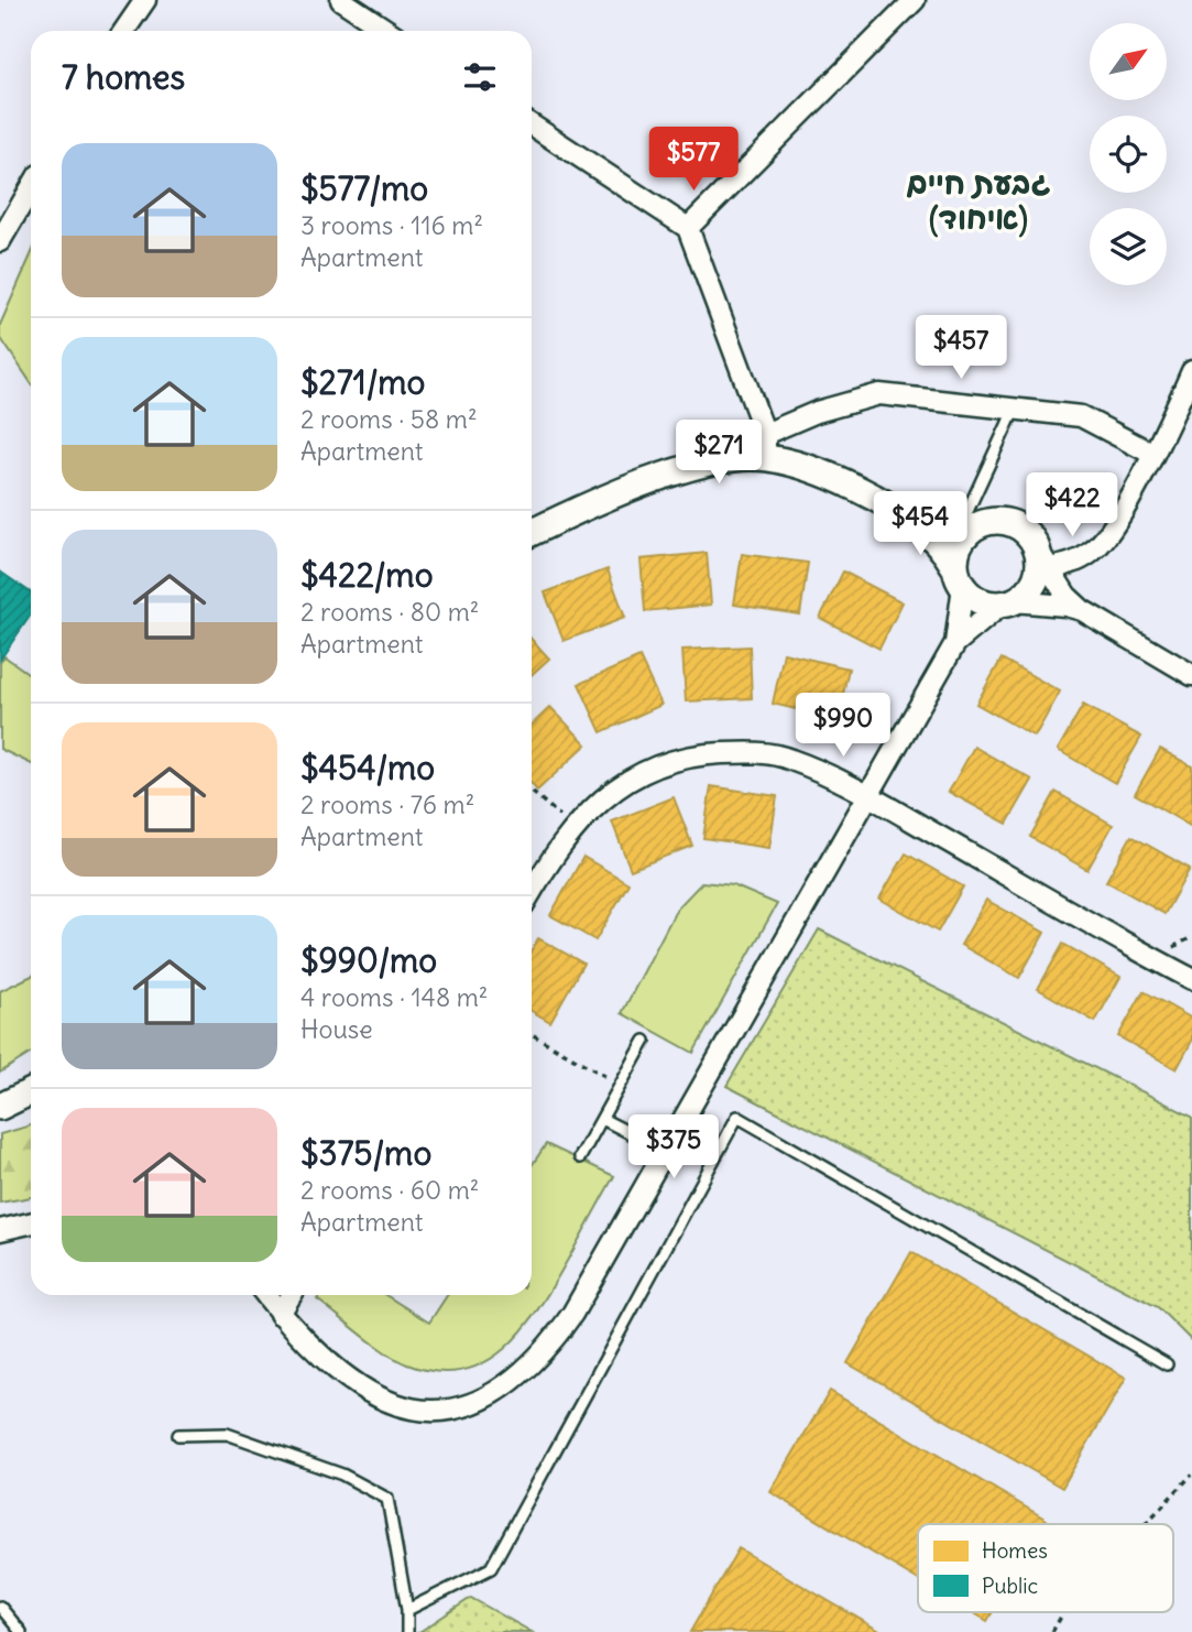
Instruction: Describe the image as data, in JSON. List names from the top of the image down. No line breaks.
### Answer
{"districts":["גבעת חיים (איחוד)"],"legend":["Homes","Public"],"north":"top right","page":{"heading":"7 homes","list":[{"name":"$577/mo","note":"3 rooms · 116 m² · Apartment"},{"name":"$271/mo","note":"2 rooms · 58 m² · Apartment"},{"name":"$422/mo","note":"2 rooms · 80 m² · Apartment"},{"name":"$454/mo","note":"2 rooms · 76 m² · Apartment"},{"name":"$990/mo","note":"4 rooms · 148 m² · House"},{"name":"$375/mo","note":"2 rooms · 60 m² · Apartment"}],"price":["$577","$457","$271","$422","$454","$990","$375"]}}
